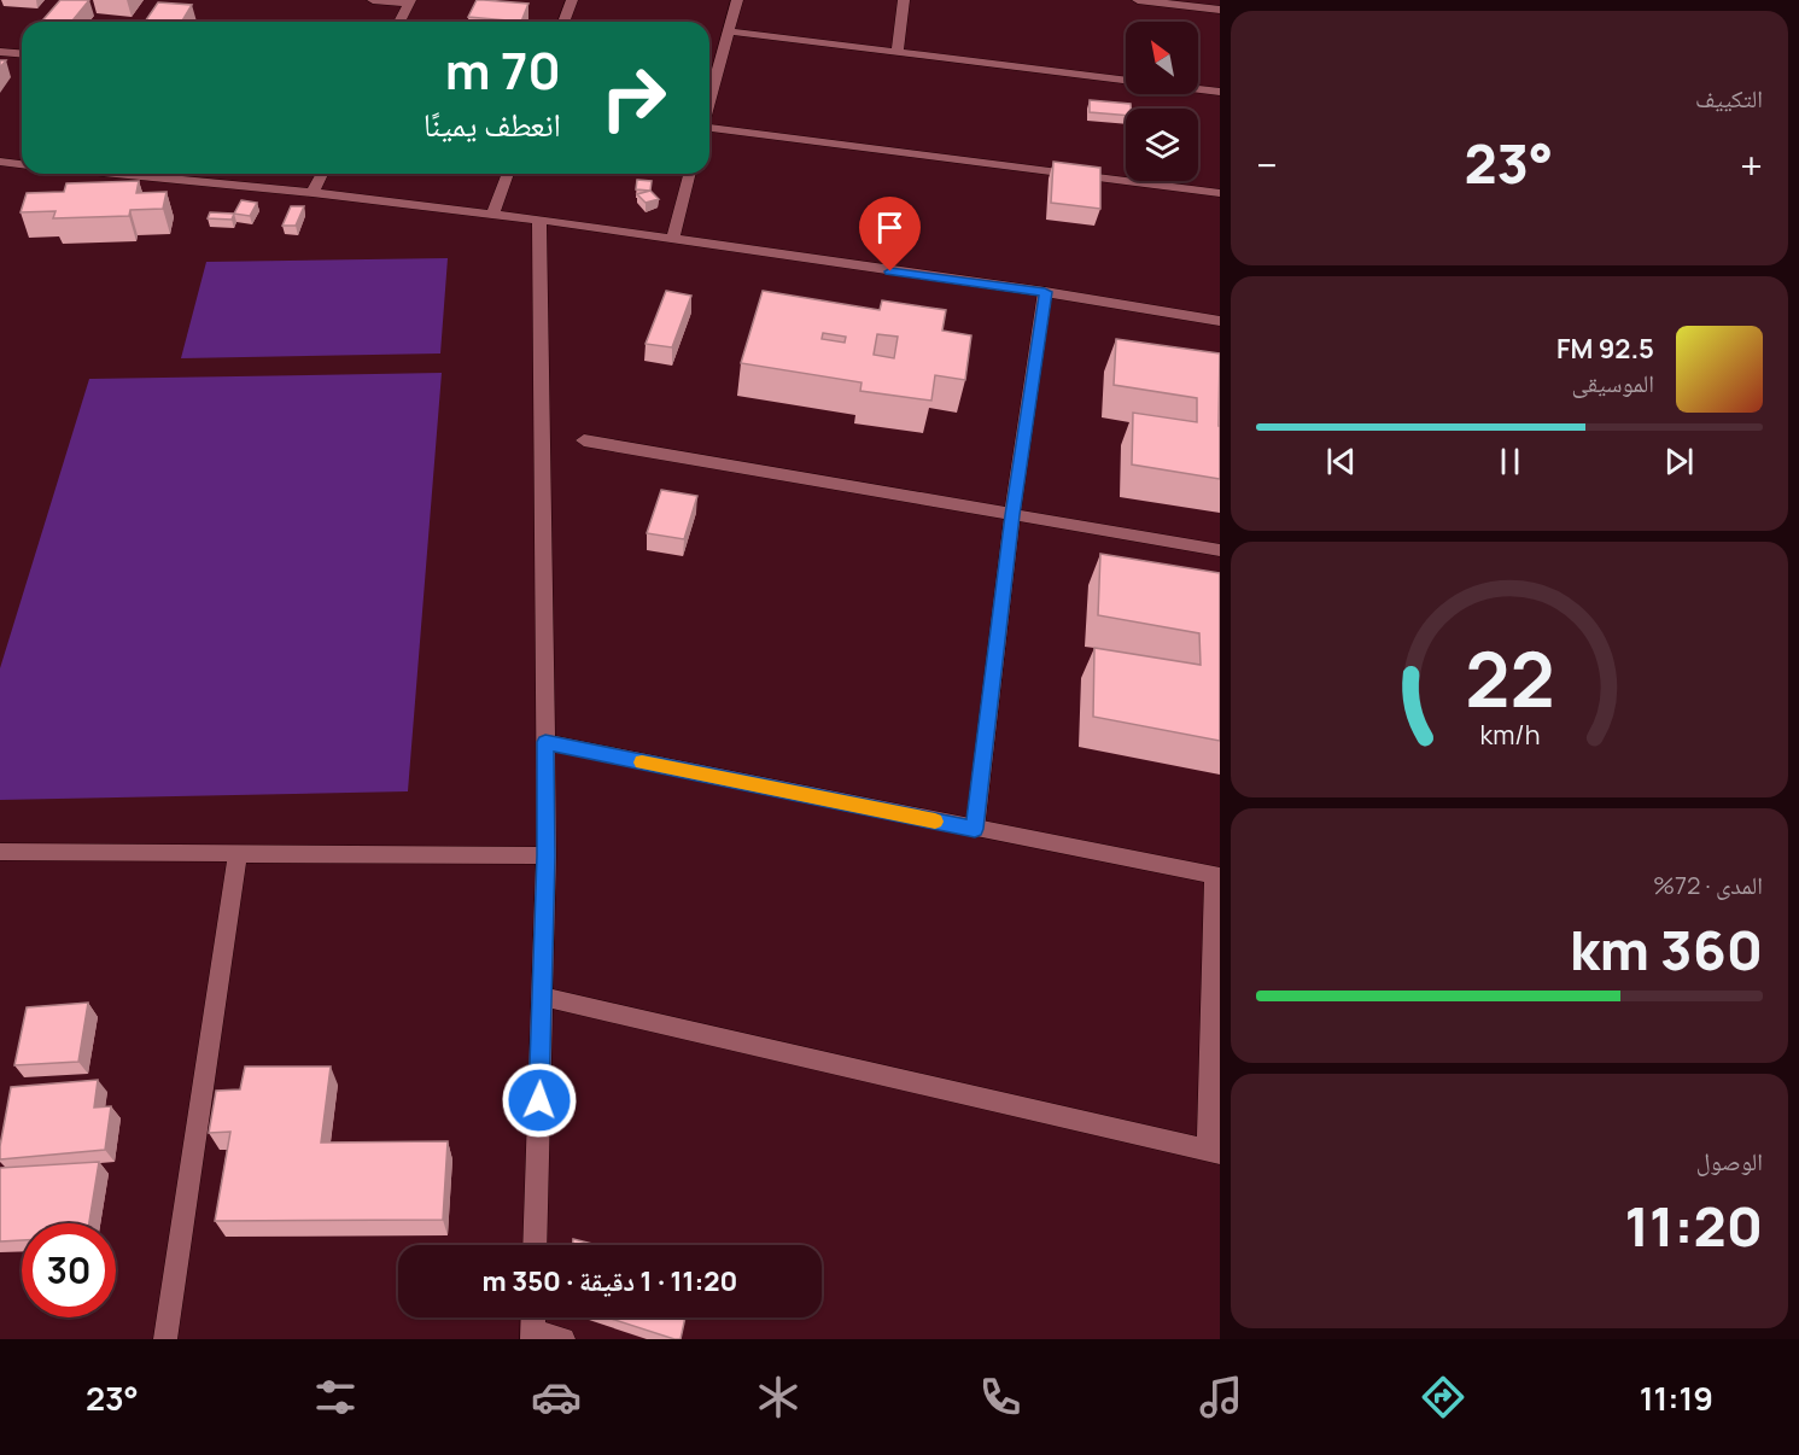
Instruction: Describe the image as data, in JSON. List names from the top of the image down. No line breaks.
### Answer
{"north":"top left","page":{"tile":["التكييف",["المدى · 72%","360 km"],["الوصول","11:20"]],"turn":["70 m","انعطف يمينًا"],"heat":["−","23°","+"],"song":["92.5 FM","الموسيقى"],"limit":"30","trip":"11:20 · 1 دقيقة · 350 m","tabs":["11:19","23°"],"gauge":["22","km/h"]}}
